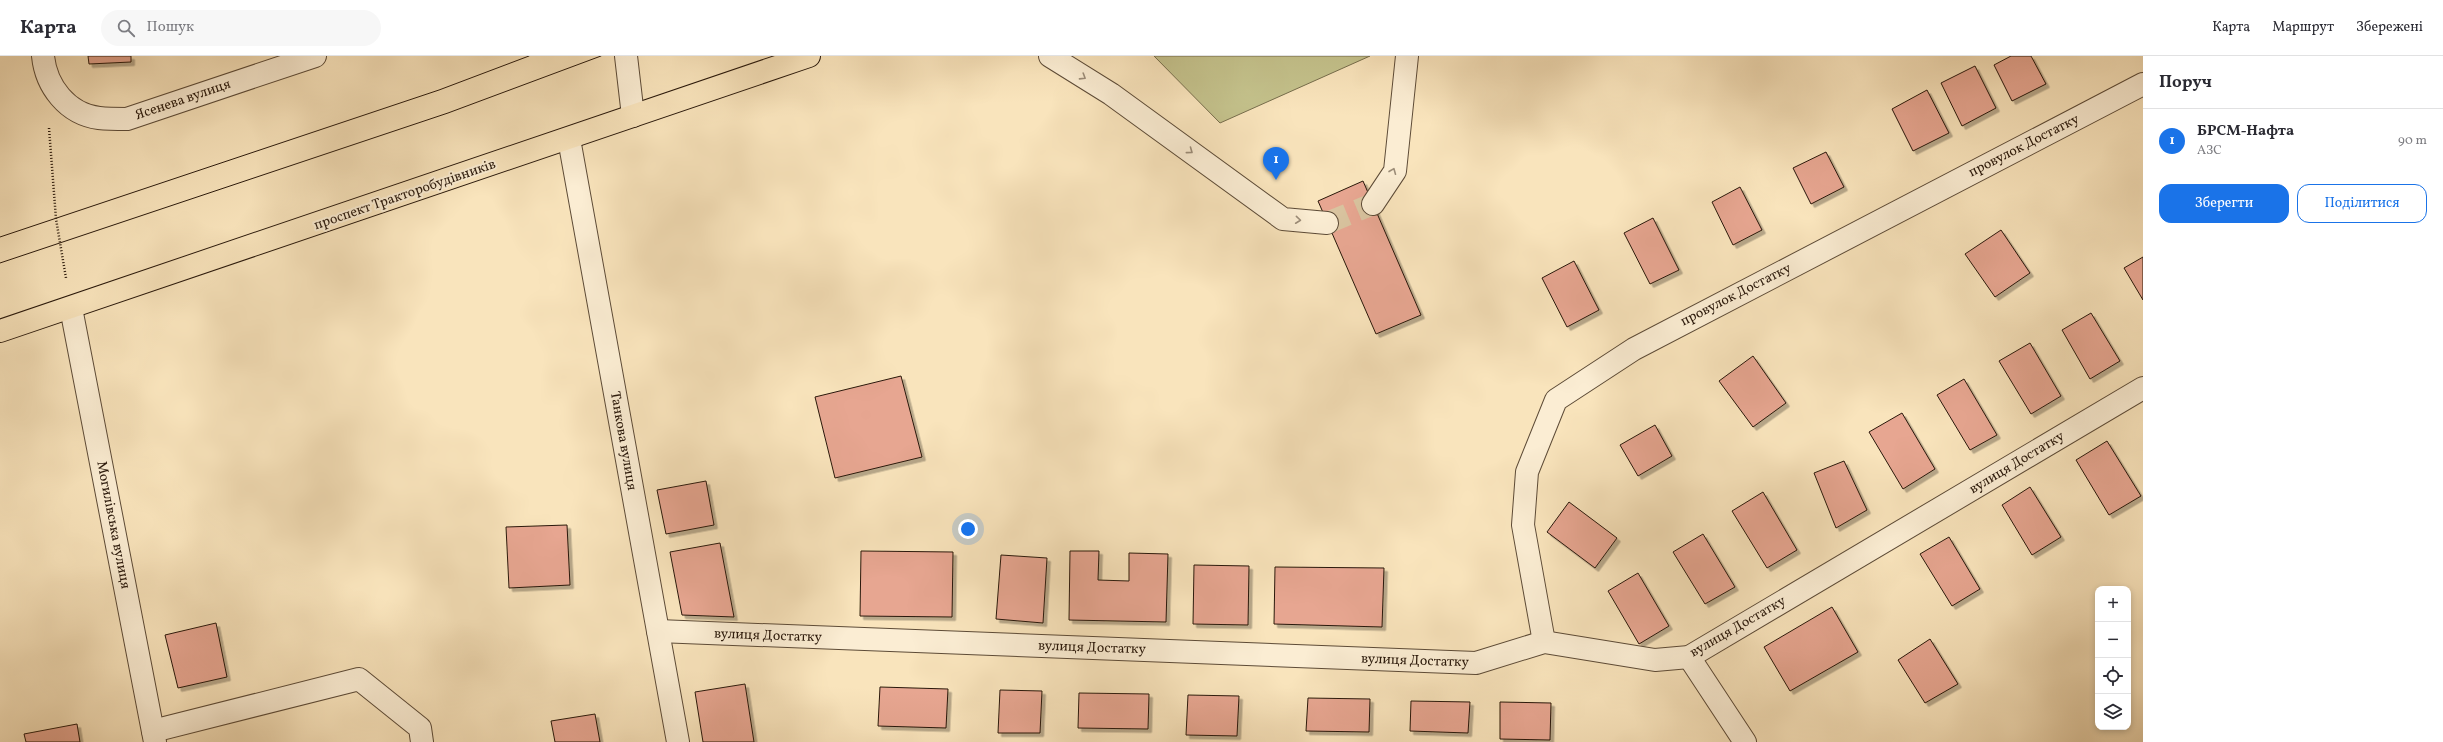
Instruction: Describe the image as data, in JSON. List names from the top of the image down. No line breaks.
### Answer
{"streets":{"main road":["проспект Тракторобудівників"],"street":["Ясенева вулиця","провулок Достатку","Танкова вулиця","вулиця Достатку","Могилівська вулиця"]},"crossings":[["провулок Достатку","вулиця Достатку"],["проспект Тракторобудівників","Танкова вулиця"],["проспект Тракторобудівників","Могилівська вулиця"],["Танкова вулиця","вулиця Достатку"]],"page":{"header":"Карта","search":"Пошук","nav":["Карта","Маршрут","Збережені"],"heading":"Поруч","list":[{"mark":"1","name":"БРСМ-Нафта","note":"АЗС","value":"90 m"}],"pins":"1","buttons":["Зберегти","Поділитися"],"map_buttons":["+","−"]}}
